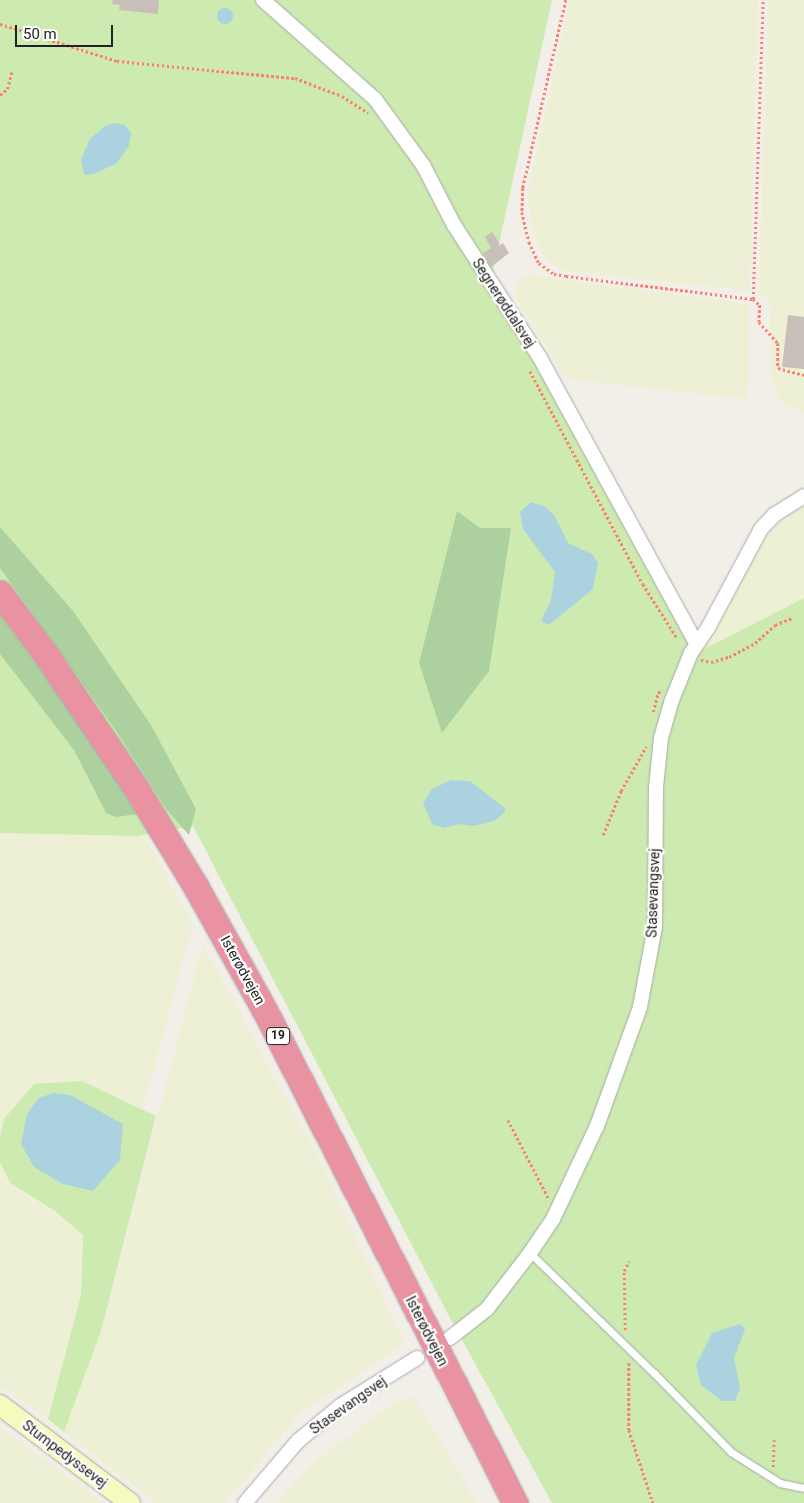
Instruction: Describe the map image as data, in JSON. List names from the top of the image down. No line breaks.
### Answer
{"streets":{"highway":["Isterødvejen","19"],"street":["Segnerøddalsvej","Stasevangsvej","Stumpedyssevej"]},"crossings":[["Segnerøddalsvej","Stasevangsvej"]],"scale_bar":"50 m"}
